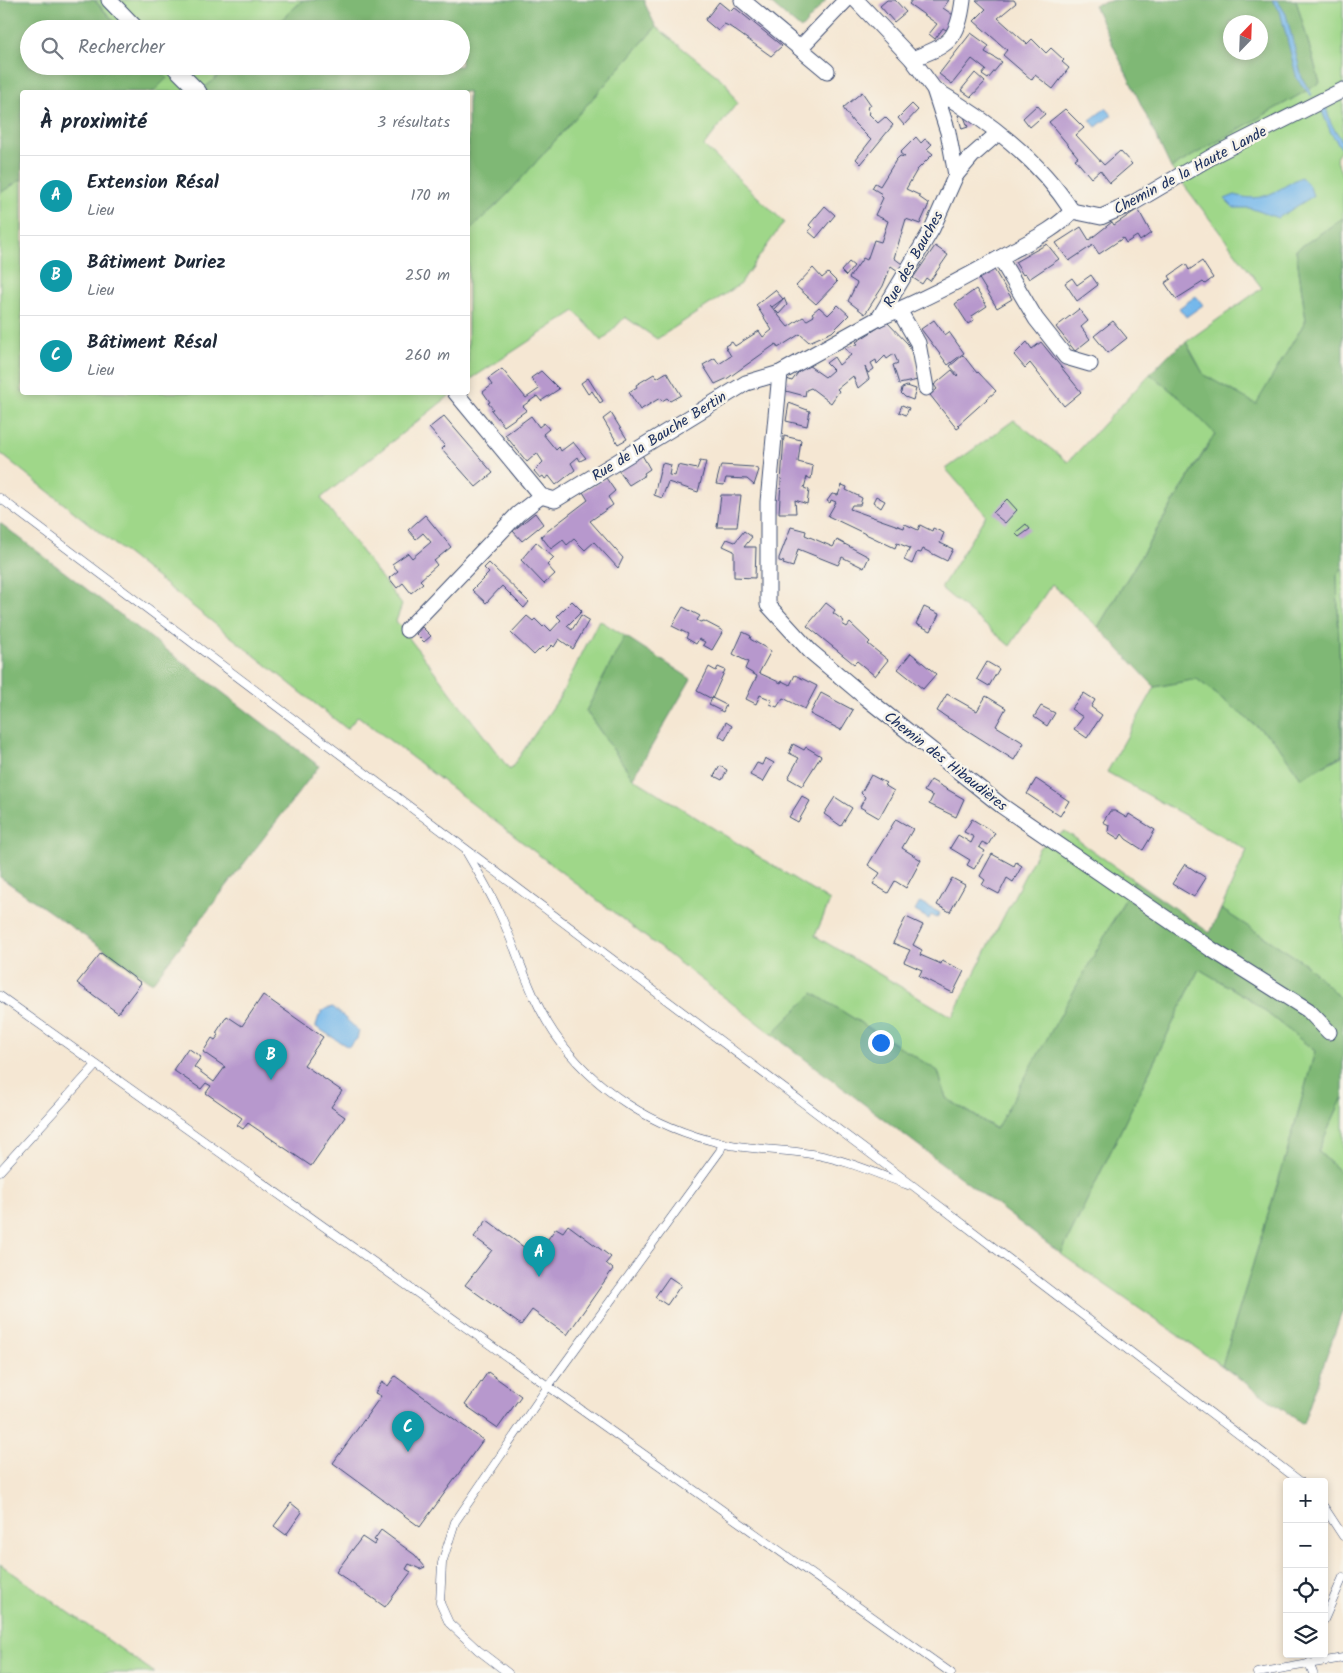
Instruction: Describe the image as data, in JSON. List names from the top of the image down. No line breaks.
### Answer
{"streets":{"street":["Chemin de la Haute Lande","Rue des Bauches","Rue de la Bauche Bertin","Chemin des Hibaudières"]},"crossings":[["Rue des Bauches","Rue de la Bauche Bertin"],["Rue des Bauches","Chemin des Hibaudières"],["Rue de la Bauche Bertin","Chemin des Hibaudières"]],"north":"top right","page":{"search":"Rechercher","heading":["À proximité","3 résultats"],"list":[{"mark":"A","name":"Extension Résal","note":"Lieu","value":"170 m"},{"mark":"B","name":"Bâtiment Duriez","note":"Lieu","value":"250 m"},{"mark":"C","name":"Bâtiment Résal","note":"Lieu","value":"260 m"}],"pins":["B","A","C"],"map_buttons":["+","−"]}}
